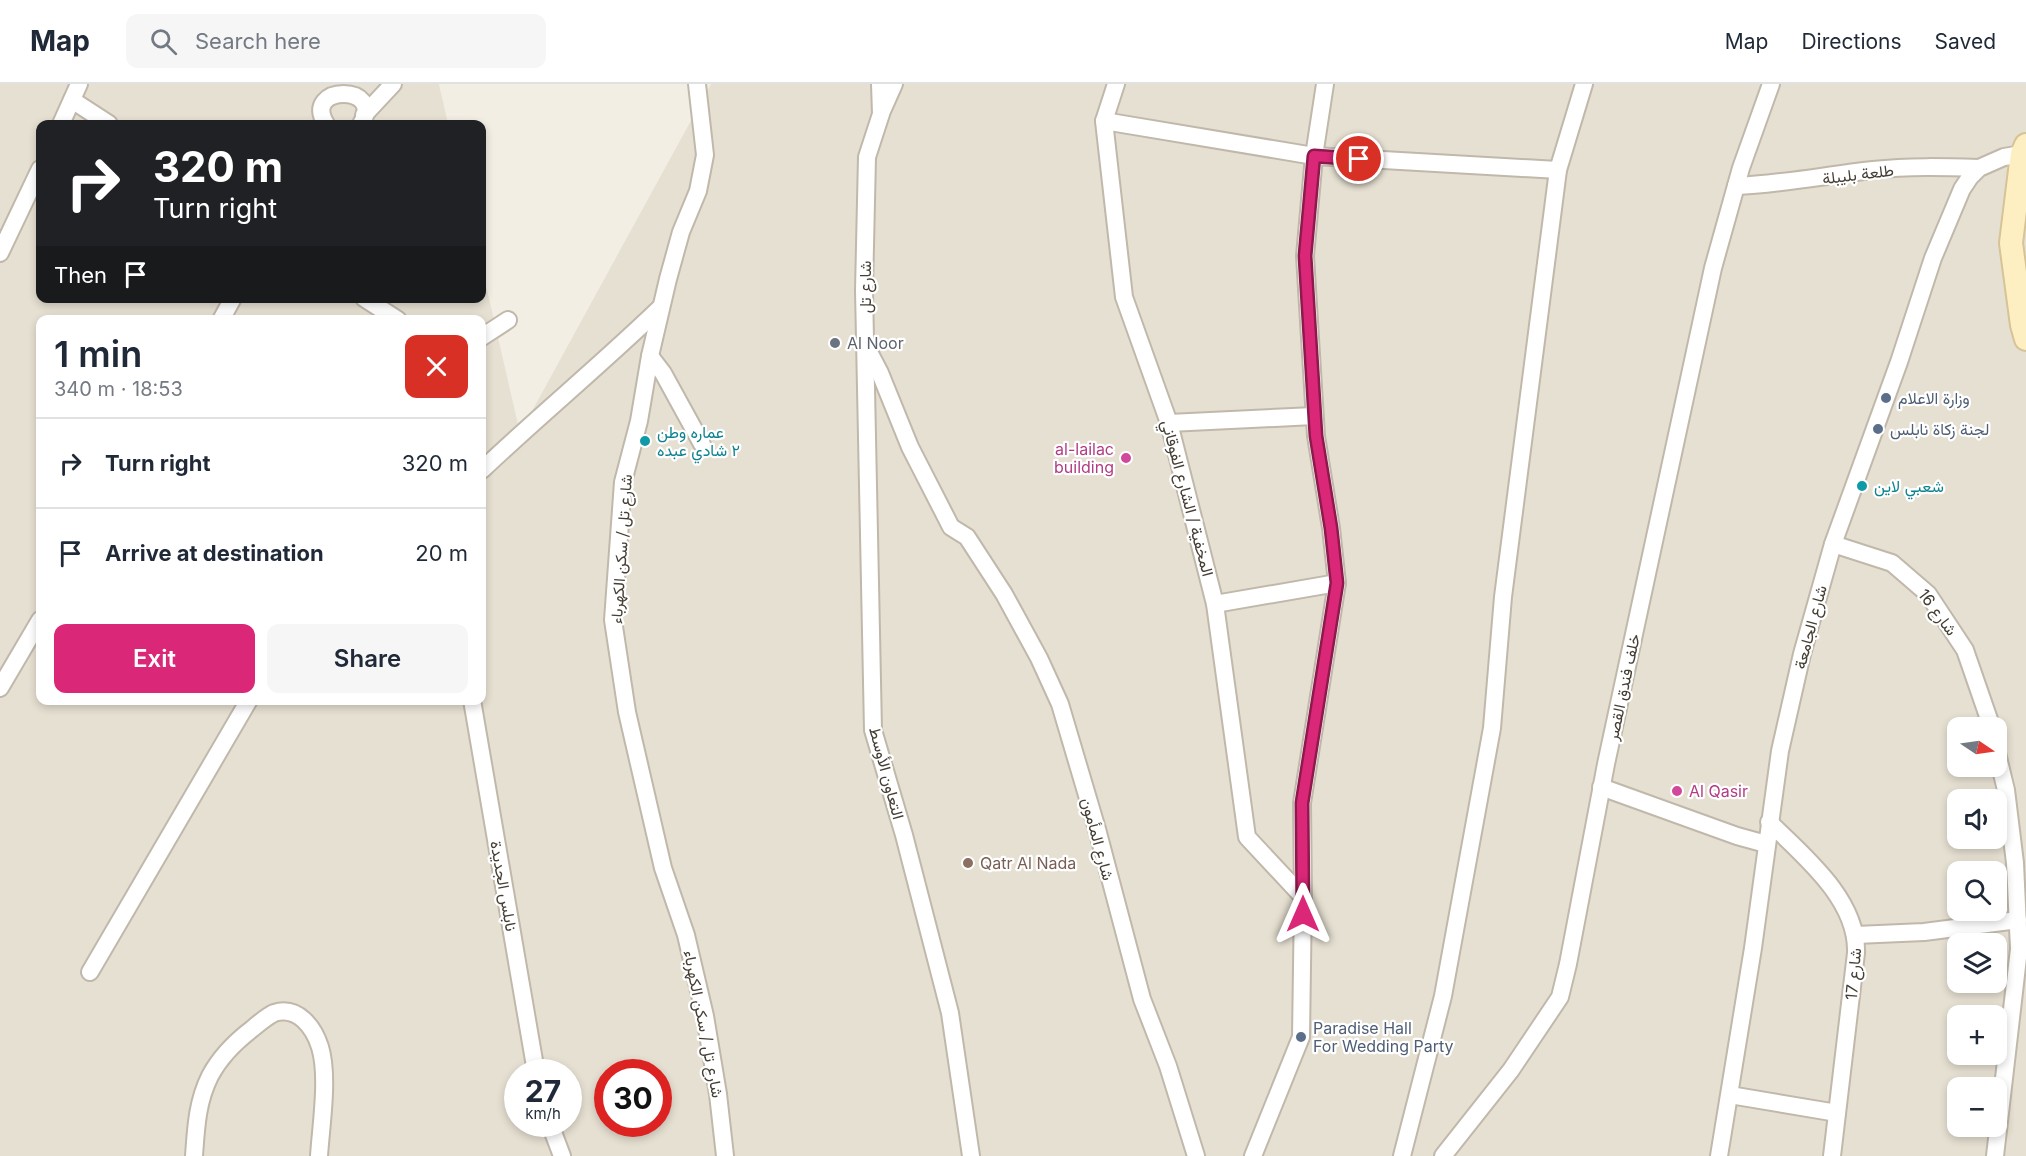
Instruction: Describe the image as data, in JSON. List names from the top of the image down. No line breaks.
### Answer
{"streets":{"street":["طلعة بليبلة","شارع تل","المخفية / الشارع الفوقاني","شارع تل / سكن الكهرباء","شارع 16","شارع الجامعة","خلف فندق القصر","التعاون الأوسط","شارع المأمون","نابلس الجديدة","شارع 17"]},"crossings":[["طلعة بليبلة","شارع الجامعة"],["طلعة بليبلة","خلف فندق القصر"],["شارع تل","التعاون الأوسط"],["شارع تل","شارع المأمون"],["شارع 16","شارع الجامعة"],["شارع الجامعة","شارع 17"]],"places":["Al Noor","وزارة الاعلام","لجنة زكاة نابلس","عماره وطن ٢ شادي عبده","al-lailac building","شعبي لاين","Al Qasir","Qatr Al Nada","Paradise Hall For Wedding Party"],"north":"right","page":{"header":"Map","search":"Search here","nav":["Map","Directions","Saved"],"turn":["320 m","Turn right"],"then":"Then","heading":["1 min","340 m · 18:53"],"list":[{"name":"Turn right","value":"320 m"},{"name":"Arrive at destination","value":"20 m"}],"buttons":["Exit","Share"],"map_buttons":["+","−"],"speed":"27 km/h","limit":"30"}}
